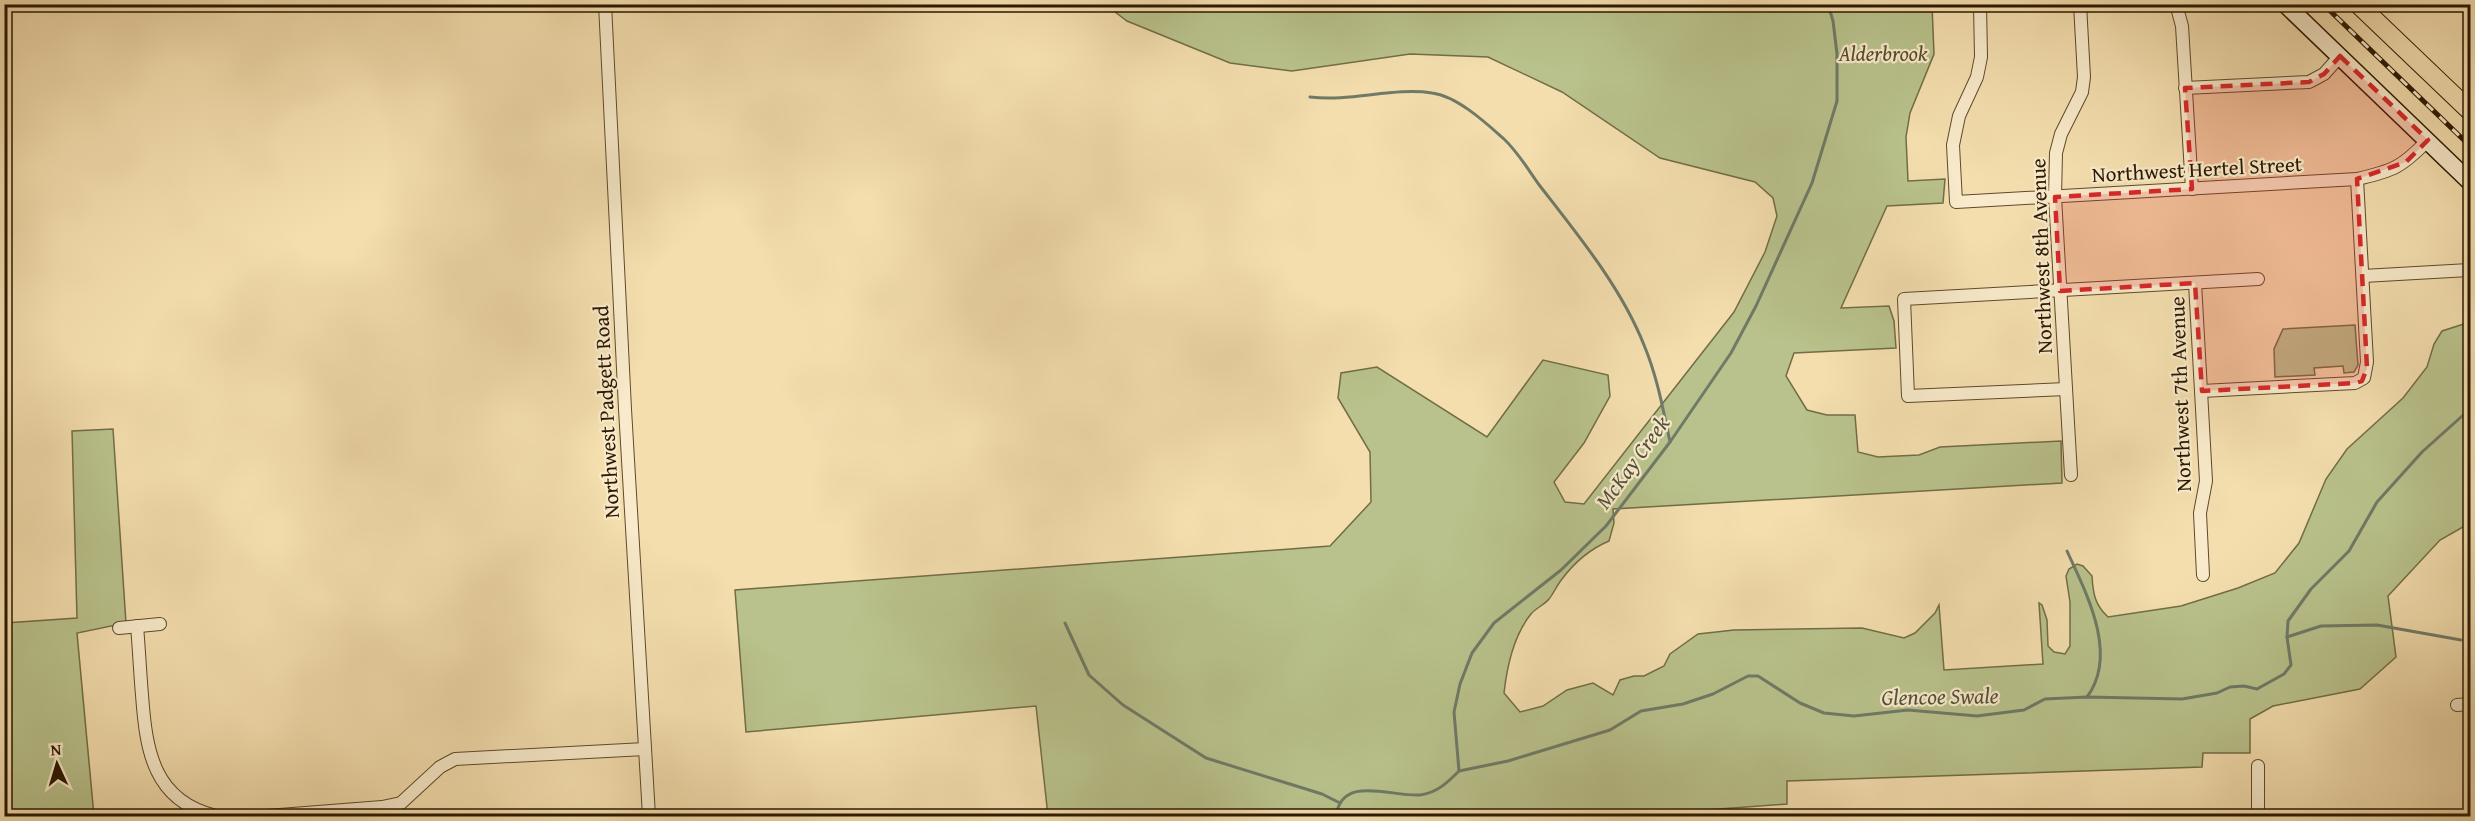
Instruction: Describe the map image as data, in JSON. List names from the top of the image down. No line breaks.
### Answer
{"streets":{"street":["Northwest Hertel Street","Northwest 8th Avenue","Northwest 7th Avenue","Northwest Padgett Road"]},"crossings":[["Northwest Hertel Street","Northwest 8th Avenue"]],"water":["McKay Creek","Glencoe Swale"],"parks":["Alderbrook"],"north":"top"}
